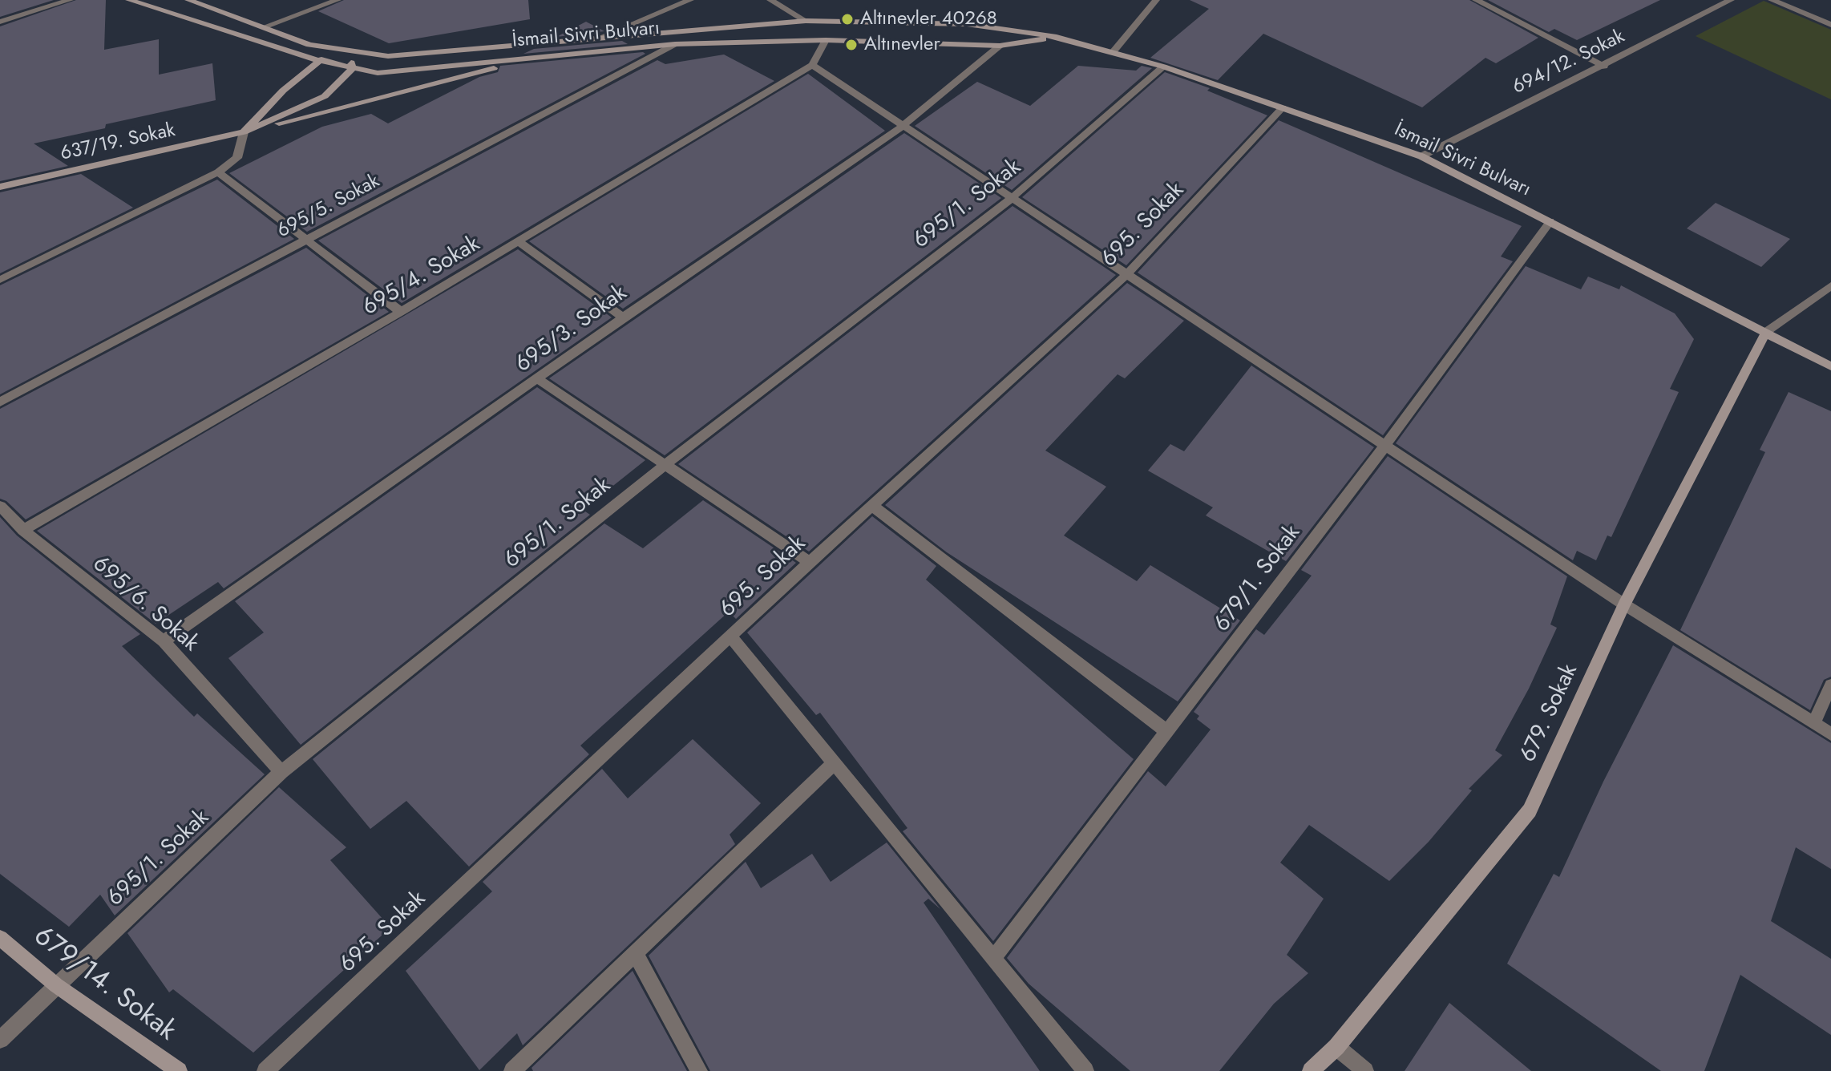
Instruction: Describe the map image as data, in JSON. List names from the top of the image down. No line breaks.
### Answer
{"streets":{"main road":["İsmail Sivri Bulvarı","637/19. Sokak","679. Sokak","679/14. Sokak"],"street":["694/12. Sokak","695/1. Sokak","695/5. Sokak","695. Sokak","695/4. Sokak","695/3. Sokak","679/1. Sokak","695/6. Sokak"]},"crossings":[["İsmail Sivri Bulvarı","694/12. Sokak"],["İsmail Sivri Bulvarı","637/19. Sokak"],["İsmail Sivri Bulvarı","695/1. Sokak"],["İsmail Sivri Bulvarı","695/5. Sokak"],["İsmail Sivri Bulvarı","695. Sokak"],["İsmail Sivri Bulvarı","695/3. Sokak"],["İsmail Sivri Bulvarı","679/1. Sokak"],["İsmail Sivri Bulvarı","679. Sokak"],["695/1. Sokak","695/6. Sokak"],["695/1. Sokak","679/14. Sokak"],["695/4. Sokak","695/6. Sokak"],["695/3. Sokak","695/6. Sokak"]],"places":["Altınevler 40268","Altınevler"]}
